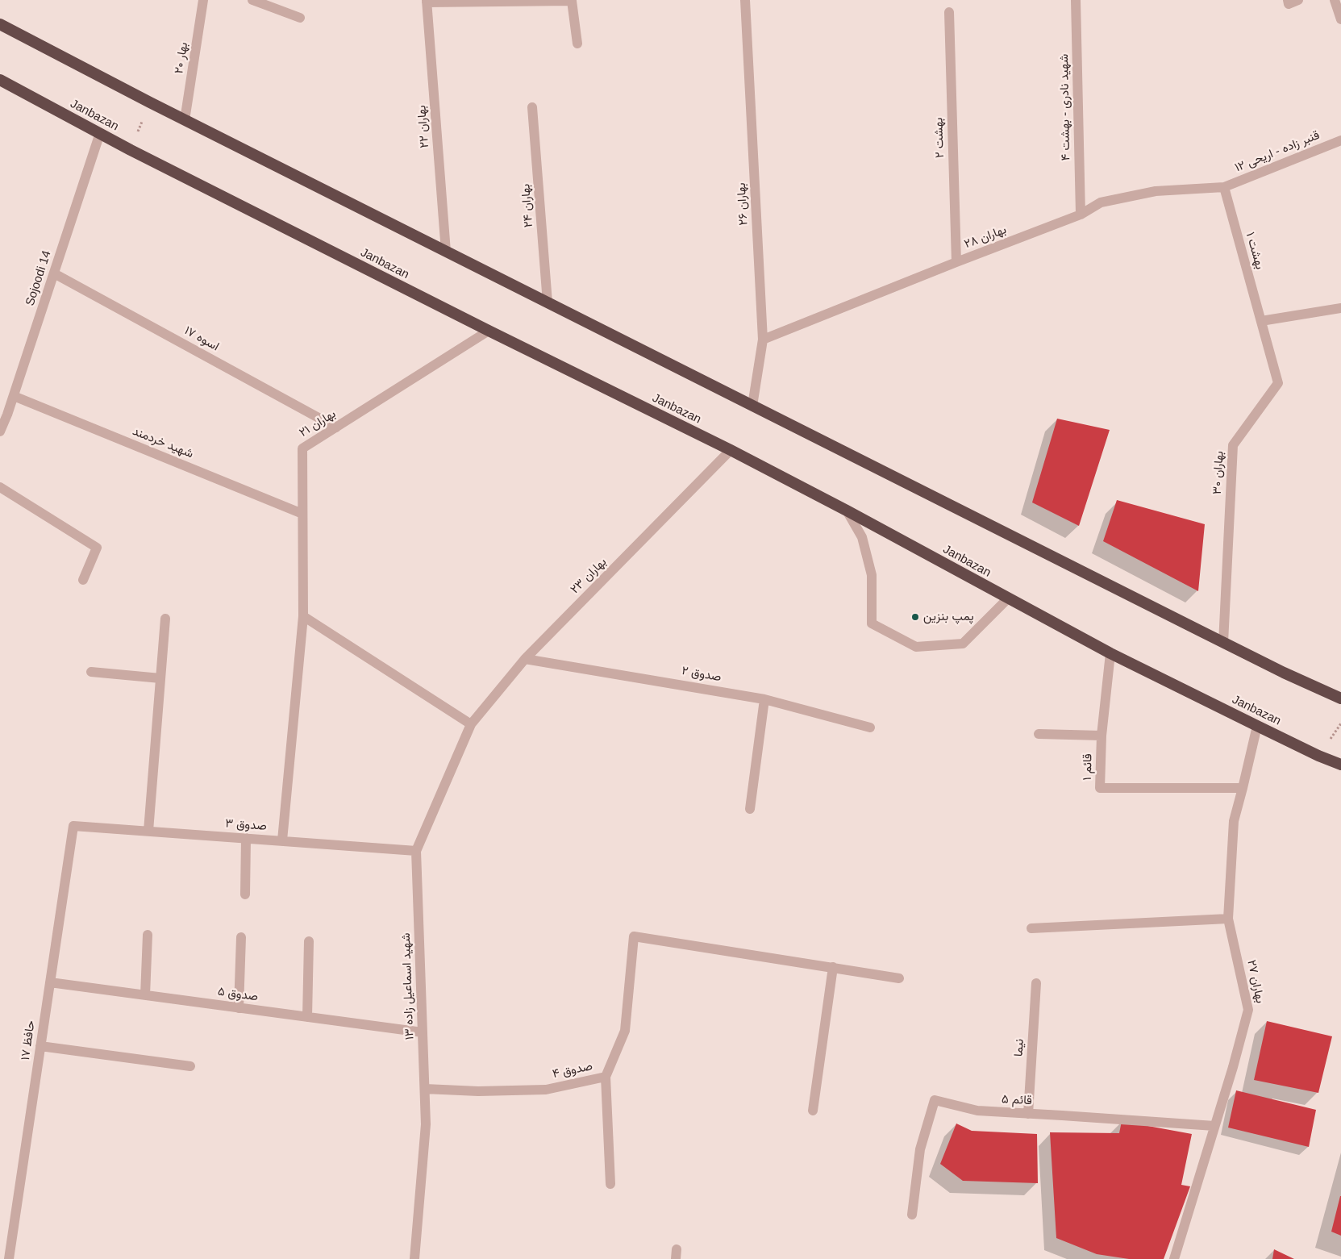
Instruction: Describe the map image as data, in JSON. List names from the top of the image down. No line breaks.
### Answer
{"streets":{"highway":["Janbazan"],"street":["بهار ۲۰","شهید نادری - بهشت ۴","بهاران ۲۲","بهشت ۲","قنبر زاده - اریحی ۱۲","بهاران ۲۶","بهاران ۲۴","بهاران ۲۸","بهشت ۱","Sojoodi 14","اسوه ۱۷","بهاران ۲۱","شهید خردمند","بهاران ۳۰","بهاران ۲۳","صدوق ۲","قائم ۱","صدوق ۳","بهاران ۲۷","شهید اسماعیل زاده ۱۳","صدوق ۵","حافظ ۱۷","نیما","صدوق ۴","قائم ۵"]},"crossings":[["شهید نادری - بهشت ۴","بهاران ۲۸"],["Janbazan","Sojoodi 14"],["Janbazan","بهاران ۲۱"],["Janbazan","بهاران ۲۳"],["Janbazan","قائم ۱"],["Janbazan","بهاران ۲۷"],["بهشت ۲","بهاران ۲۸"],["قنبر زاده - اریحی ۱۲","بهاران ۲۸"],["قنبر زاده - اریحی ۱۲","بهشت ۱"],["بهاران ۲۶","بهاران ۲۸"],["بهاران ۲۸","بهشت ۱"],["بهشت ۱","بهاران ۳۰"],["Sojoodi 14","اسوه ۱۷"],["Sojoodi 14","شهید خردمند"],["اسوه ۱۷","بهاران ۲۱"],["بهاران ۲۱","شهید خردمند"],["بهاران ۲۱","صدوق ۳"],["بهاران ۲۳","صدوق ۲"],["بهاران ۲۳","شهید اسماعیل زاده ۱۳"],["قائم ۱","بهاران ۲۷"],["صدوق ۳","شهید اسماعیل زاده ۱۳"],["صدوق ۳","حافظ ۱۷"],["بهاران ۲۷","قائم ۵"],["شهید اسماعیل زاده ۱۳","صدوق ۵"],["شهید اسماعیل زاده ۱۳","صدوق ۴"],["صدوق ۵","حافظ ۱۷"],["نیما","قائم ۵"]],"places":["پمپ بنزین"]}
